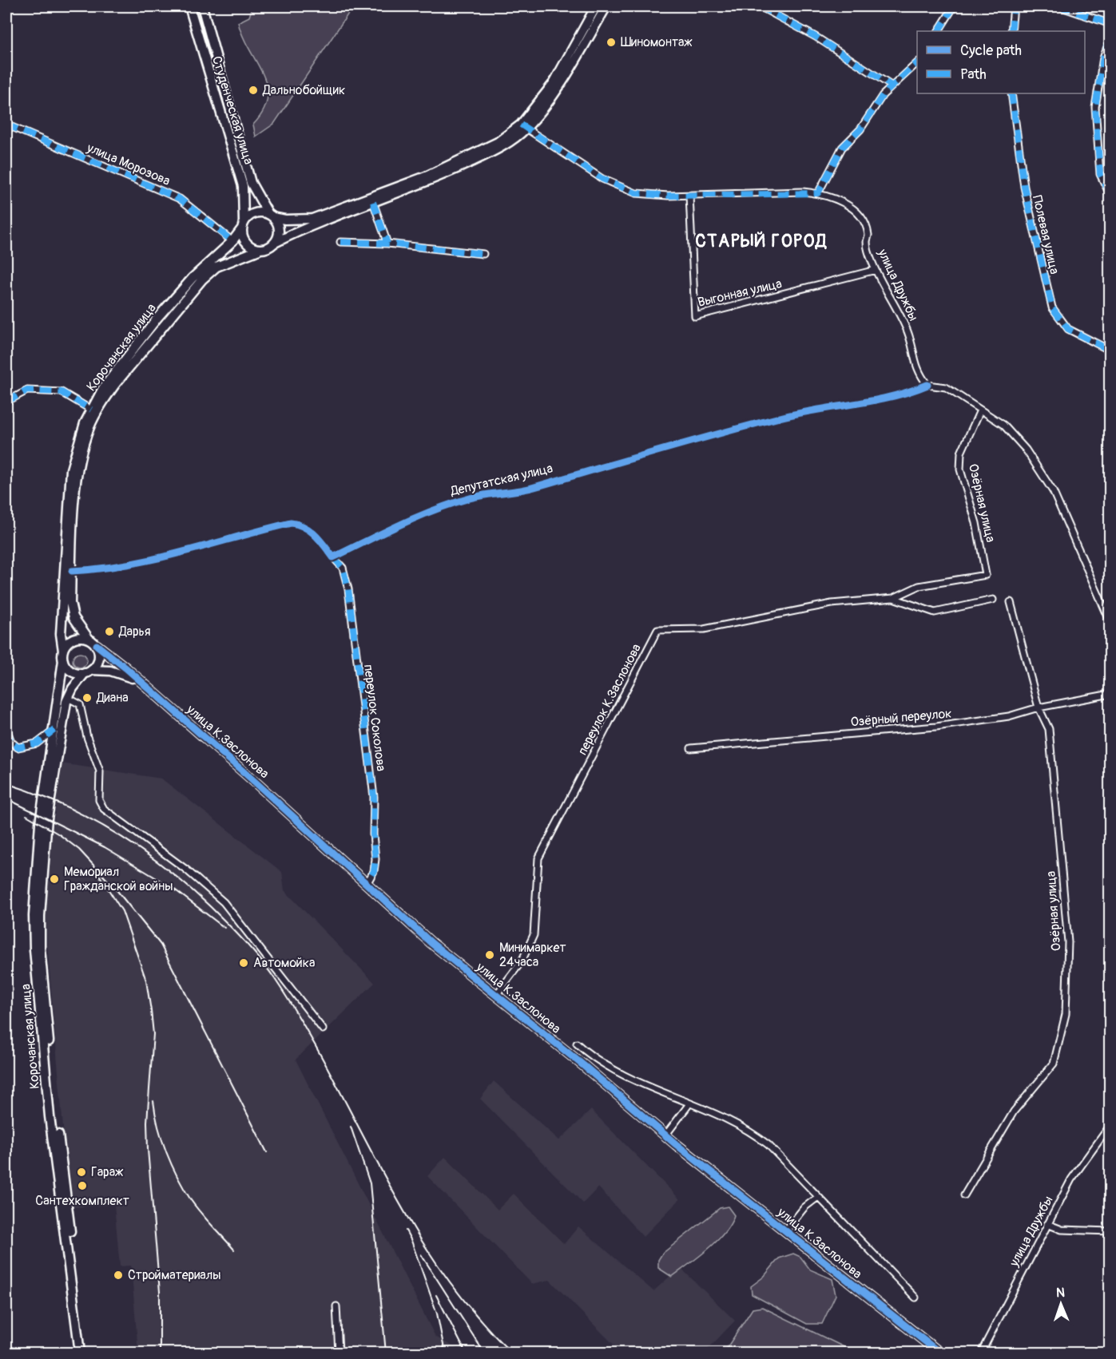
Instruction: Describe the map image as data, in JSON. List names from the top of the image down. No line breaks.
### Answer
{"streets":{"main road":["Студенческая улица","Корочанская улица","улица К.Заслонова"],"street":["улица Морозова","Полевая улица","улица Дружбы","Выгонная улица","Депутатская улица","Озёрная улица","переулок К.Заслонова","переулок Соколова","Озёрный переулок"]},"crossings":[["Студенческая улица","Корочанская улица"],["улица Морозова","Корочанская улица"],["улица Дружбы","Выгонная улица"],["улица Дружбы","Депутатская улица"],["Корочанская улица","улица К.Заслонова"],["Депутатская улица","переулок Соколова"],["Озёрная улица","переулок К.Заслонова"],["Озёрная улица","Озёрный переулок"],["переулок К.Заслонова","улица К.Заслонова"],["переулок Соколова","улица К.Заслонова"]],"districts":["СТАРЫЙ ГОРОД"],"places":["Шиномонтаж","Дальнобойщик","Дарья","Диана","Мемориал Гражданской войны","Минимаркет 24часа","Автомойка","Гараж","Сантехкомплект","Стройматериалы"],"legend":["Cycle path","Path"],"north":"top"}
